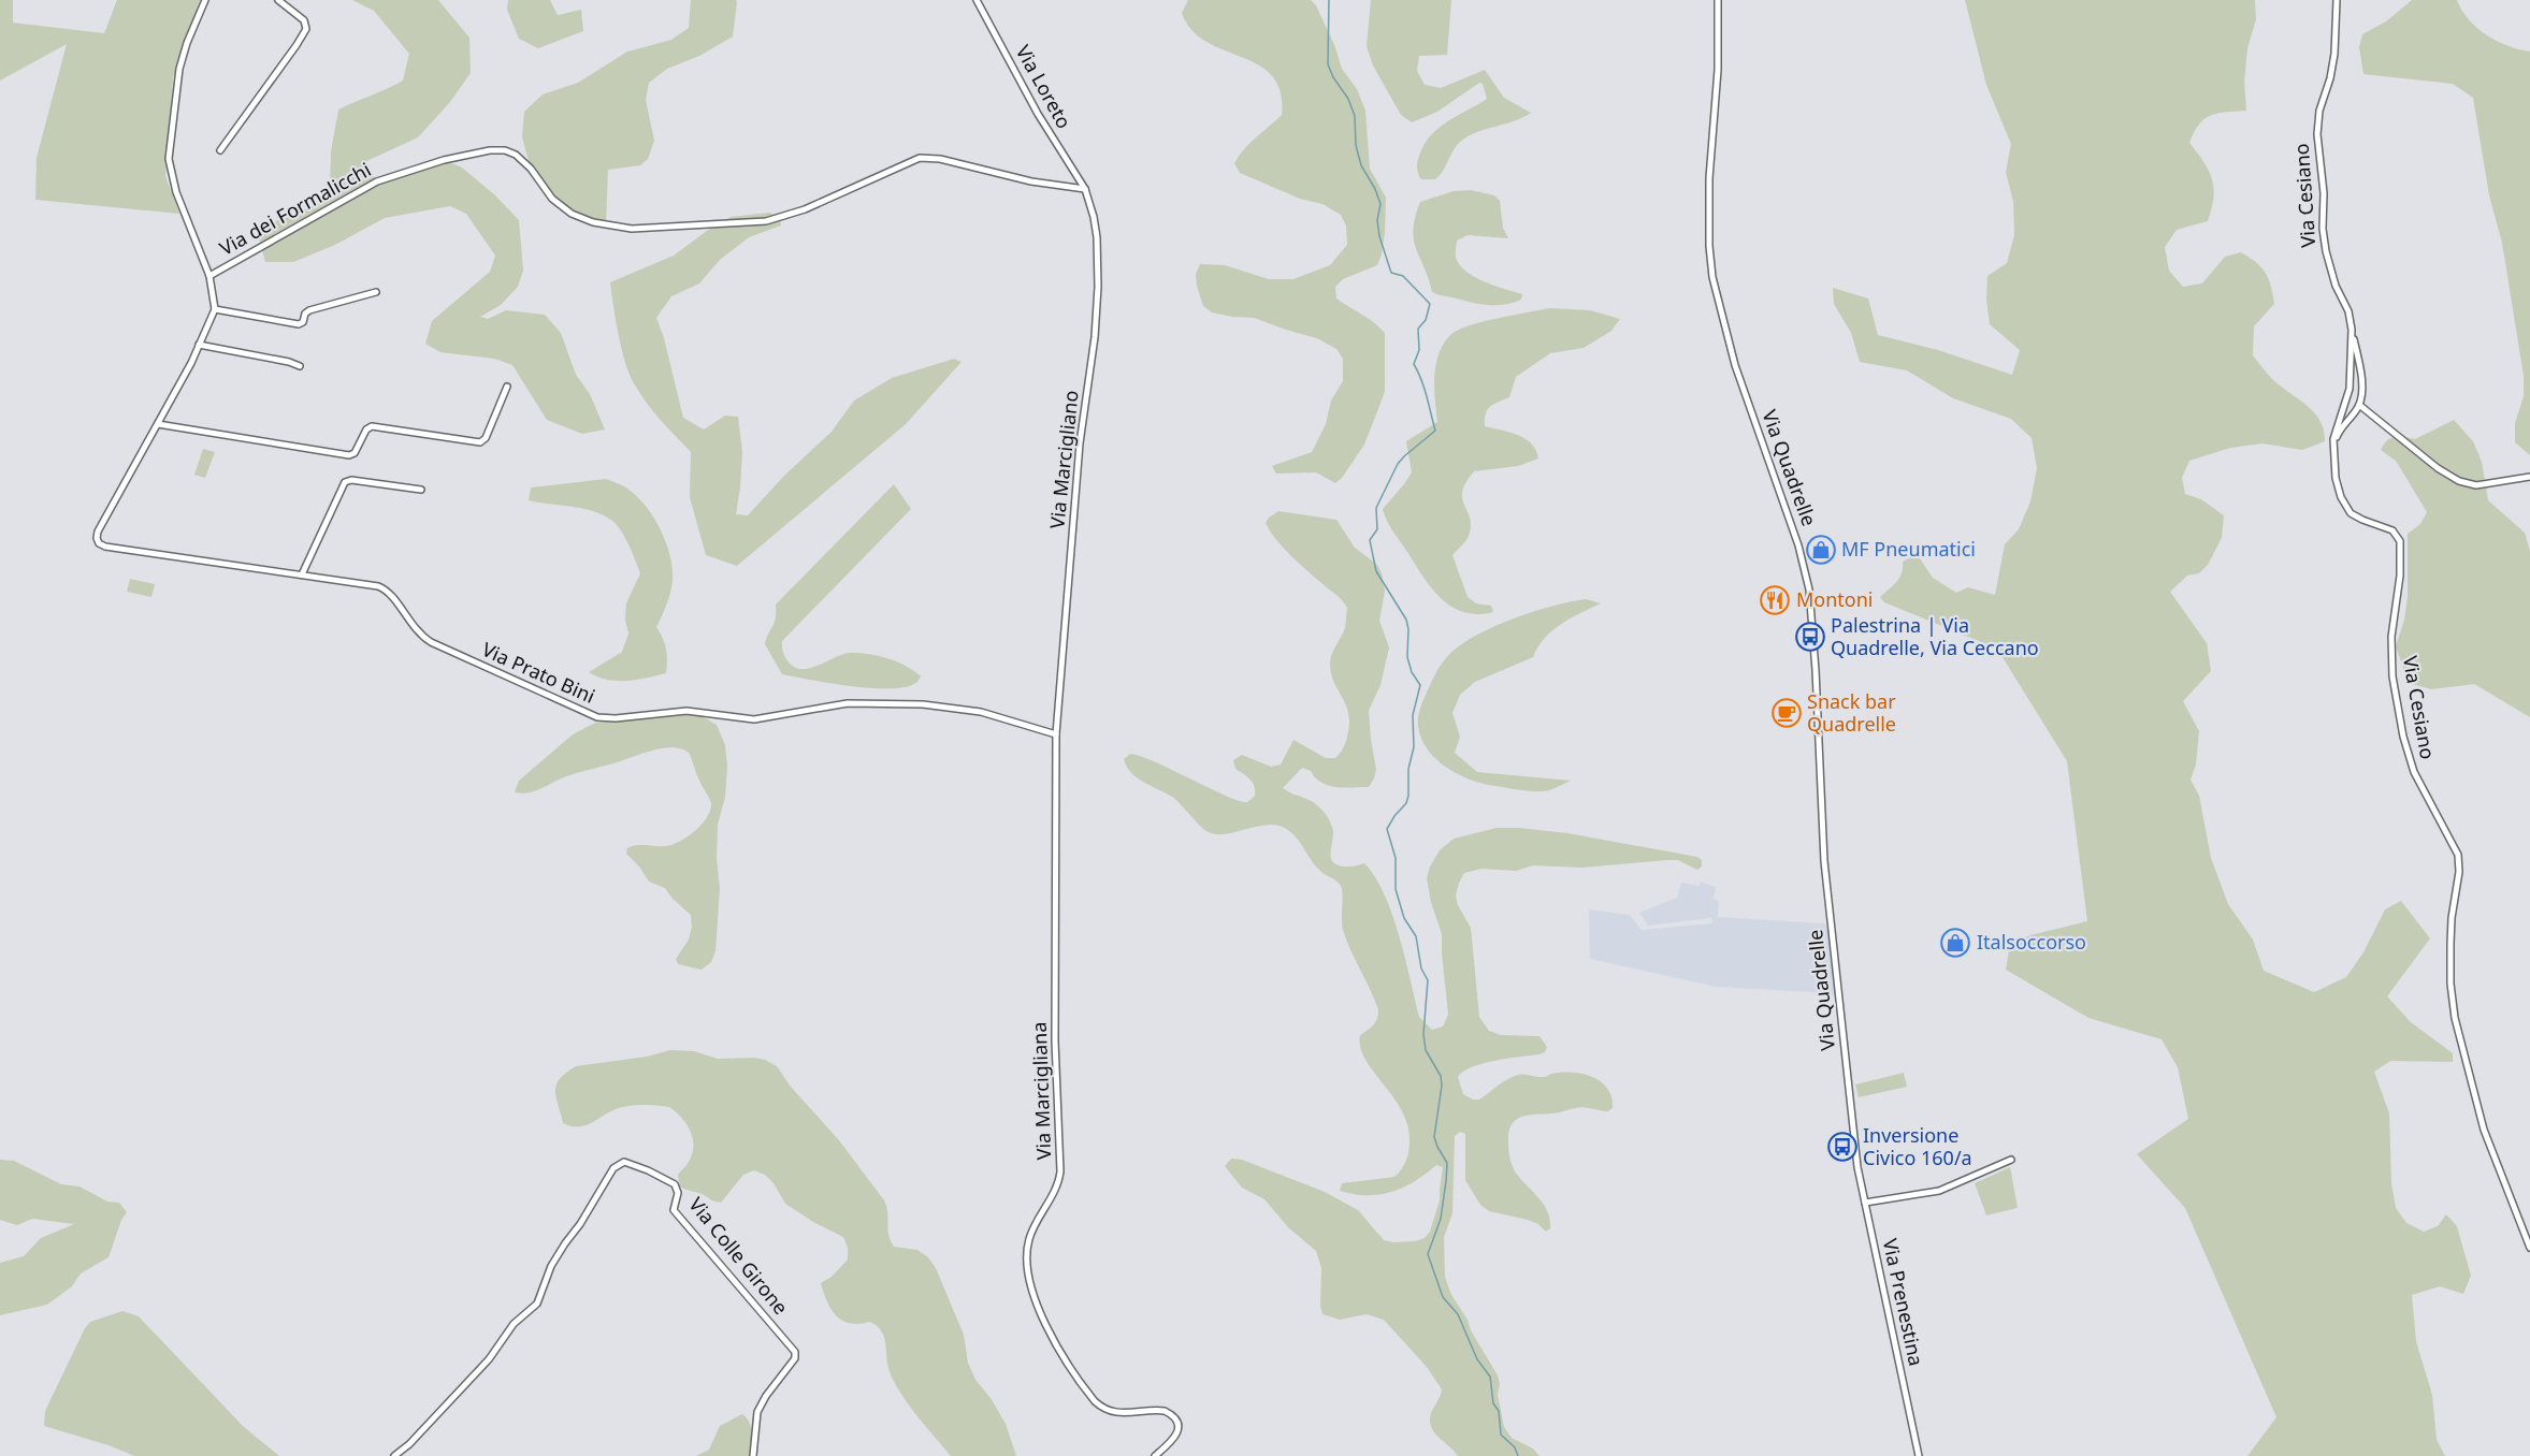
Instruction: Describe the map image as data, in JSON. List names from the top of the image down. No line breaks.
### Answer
{"streets":{"street":["Via Loreto","Via Cesiano","Via dei Formalicchi","Via Marcigliano","Via Quadrelle","Via Prato Bini","Via Marcigliana","Via Colle Girone","Via Prenestina"]},"crossings":[["Via Loreto","Via dei Formalicchi"],["Via Loreto","Via Marcigliano"],["Via dei Formalicchi","Via Marcigliano"],["Via Marcigliano","Via Prato Bini"],["Via Marcigliano","Via Marcigliana"],["Via Quadrelle","Via Prenestina"],["Via Prato Bini","Via Marcigliana"]],"places":{"shop":["MF Pneumatici","Italsoccorso"],"restaurant":["Montoni"],"bus stop":["Palestrina | Via Quadrelle, Via Ceccano","Inversione Civico 160/a"],"cafe":["Snack bar Quadrelle"]}}
